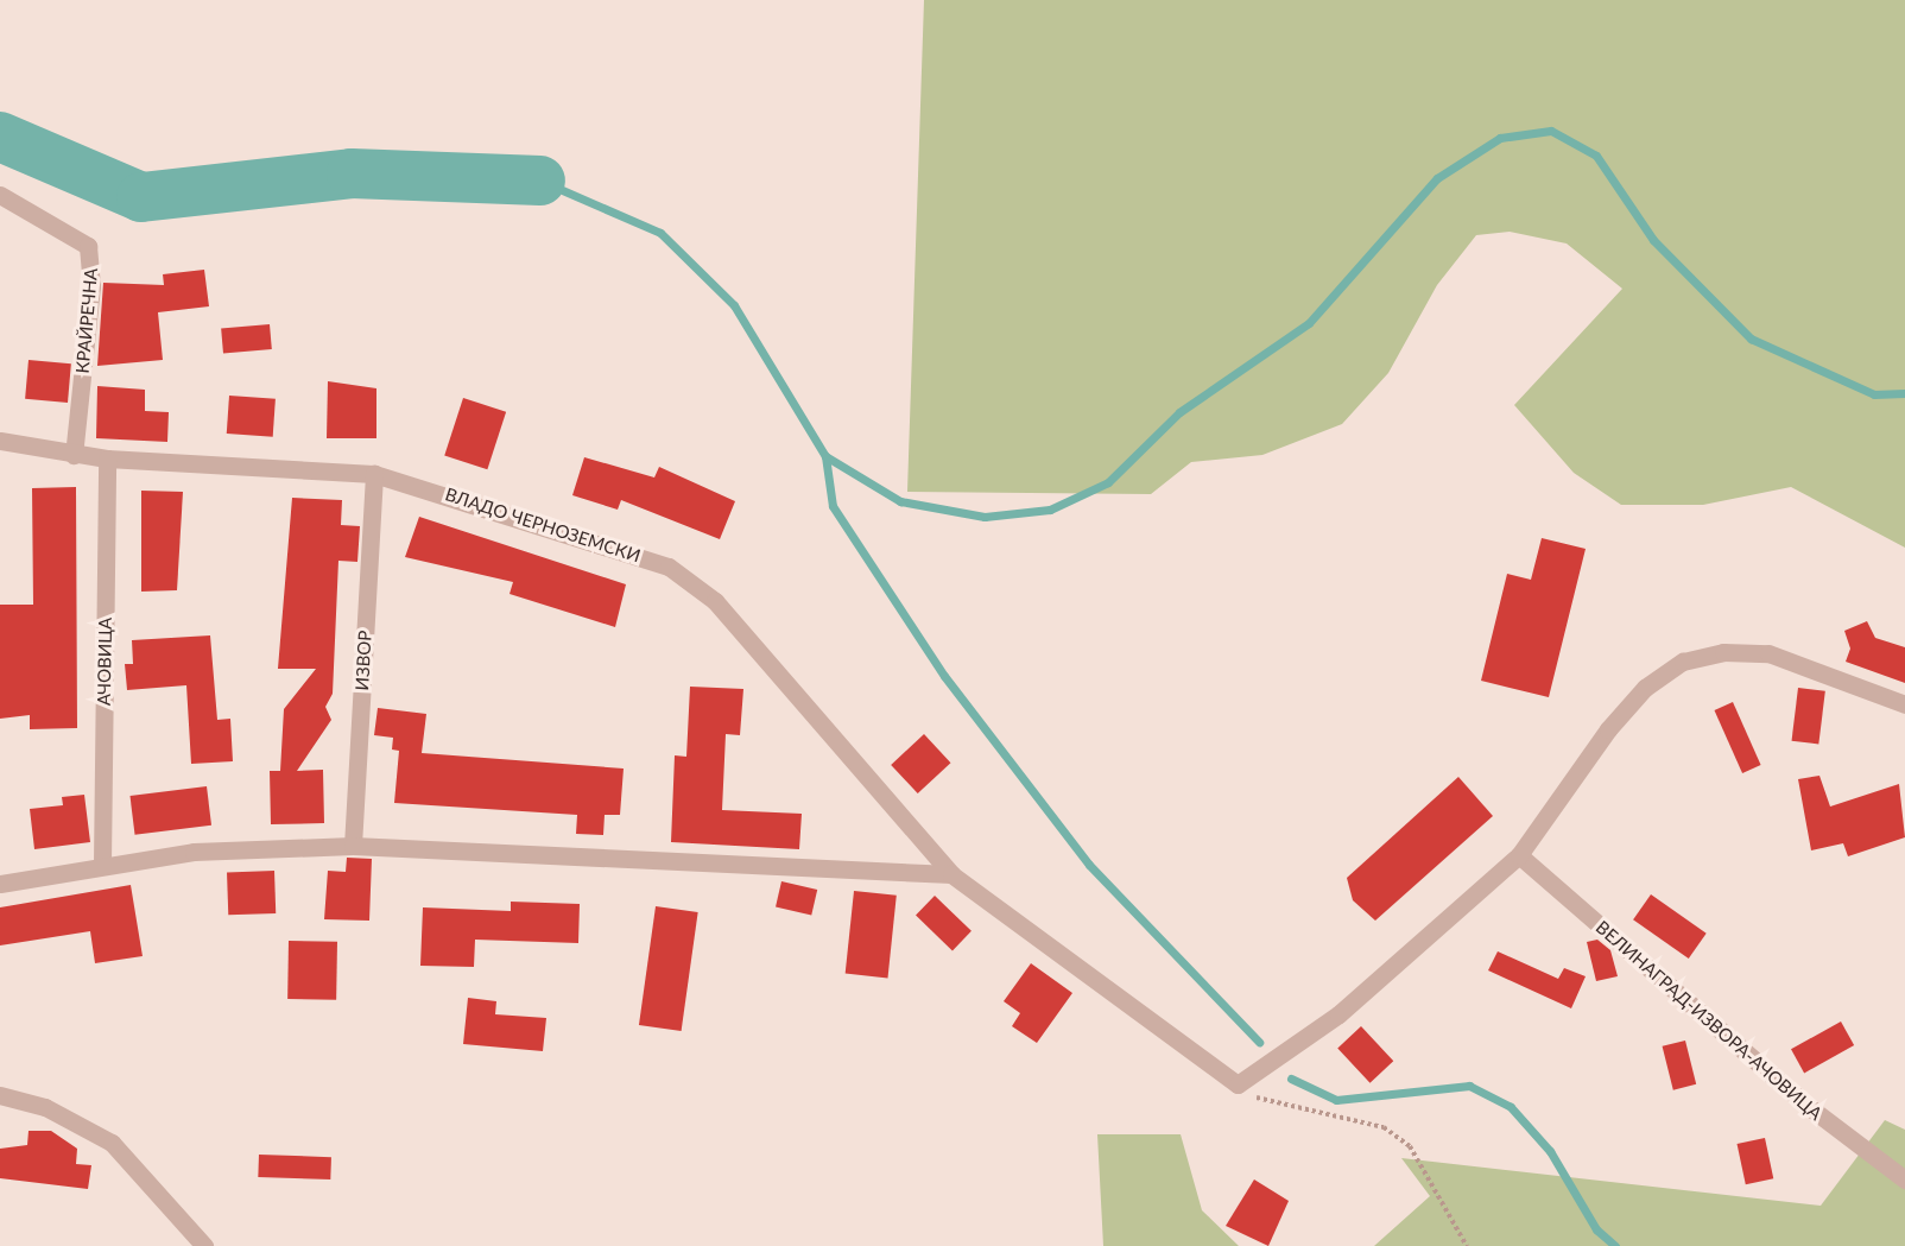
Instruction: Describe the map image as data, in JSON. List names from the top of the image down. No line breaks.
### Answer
{"streets":{"street":["КРАЙРЕЧНА","ВЛАДО ЧЕРНОЗЕМСКИ","ИЗВОР","АЧОВИЦА","ВЕЛИНАГРАД-ИЗВОРА-АЧОВИЦА"]},"crossings":[["КРАЙРЕЧНА","ВЛАДО ЧЕРНОЗЕМСКИ"],["ВЛАДО ЧЕРНОЗЕМСКИ","ИЗВОР"],["ВЛАДО ЧЕРНОЗЕМСКИ","АЧОВИЦА"]]}
